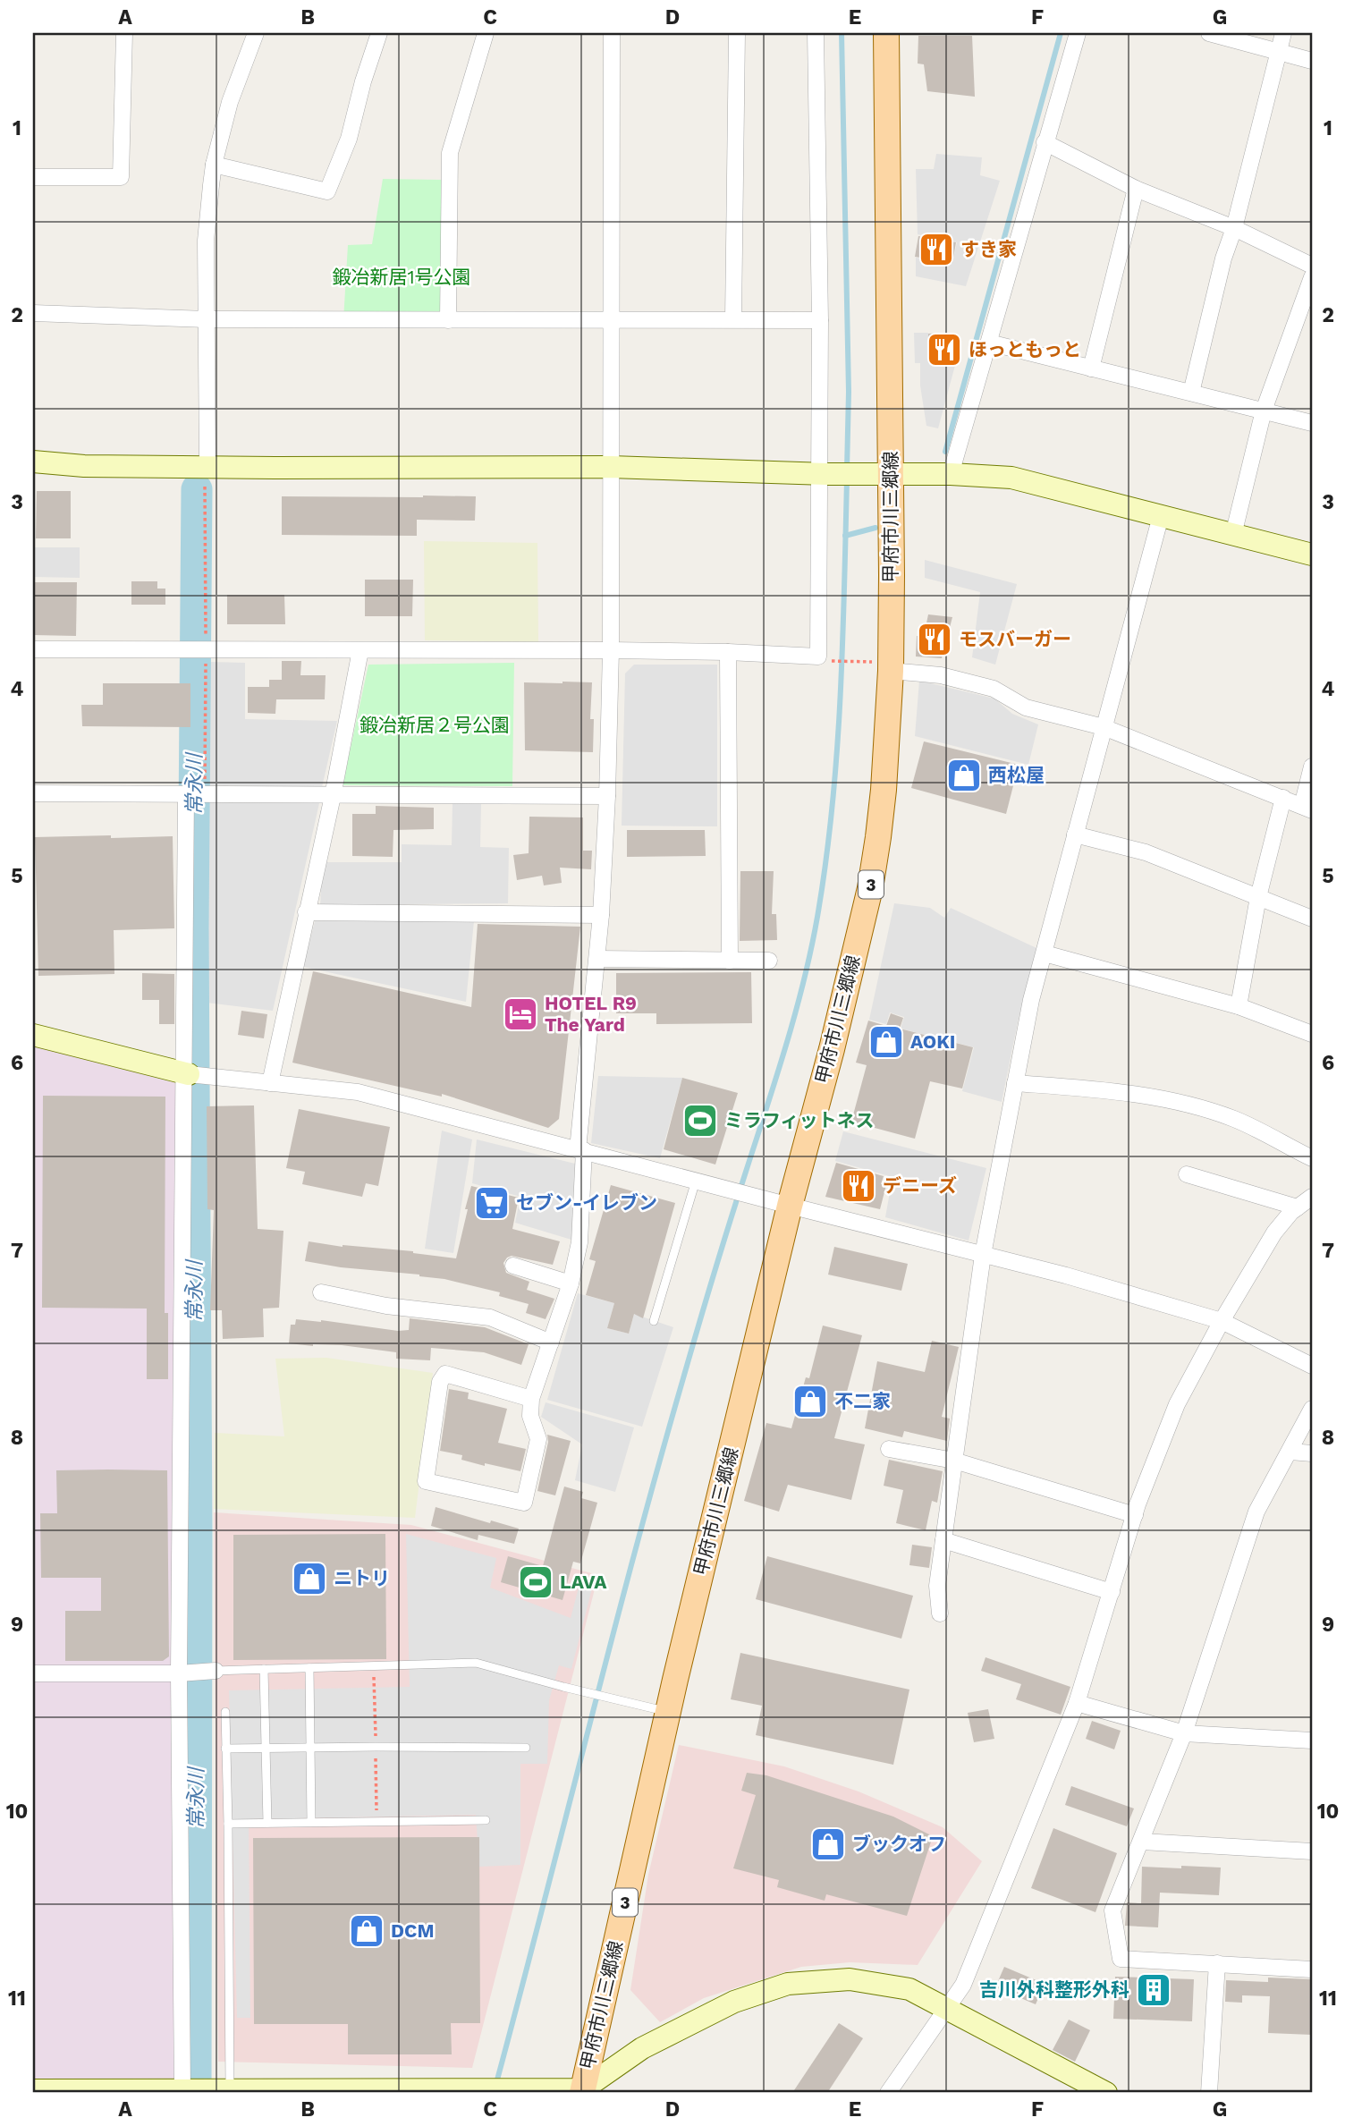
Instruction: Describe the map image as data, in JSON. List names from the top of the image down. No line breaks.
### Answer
{"streets":{"main road":["甲府市川三郷線","3"]},"water":["常永川"],"parks":["鍛冶新居1号公園","鍛冶新居２号公園"],"places":{"restaurant":["すき家","ほっともっと","モスバーガー","デニーズ"],"shop":["西松屋","AOKI","不二家","ニトリ","ブックオフ","DCM"],"hotel":["HOTEL R9 The Yard"],"sports":["ミラフィットネス","LAVA"],"supermarket":["セブン-イレブン"],"building":["吉川外科整形外科"]},"grid":{"columns":["A","B","C","D","E","F","G"],"rows":["1","2","3","4","5","6","7","8","9","10","11"]}}
